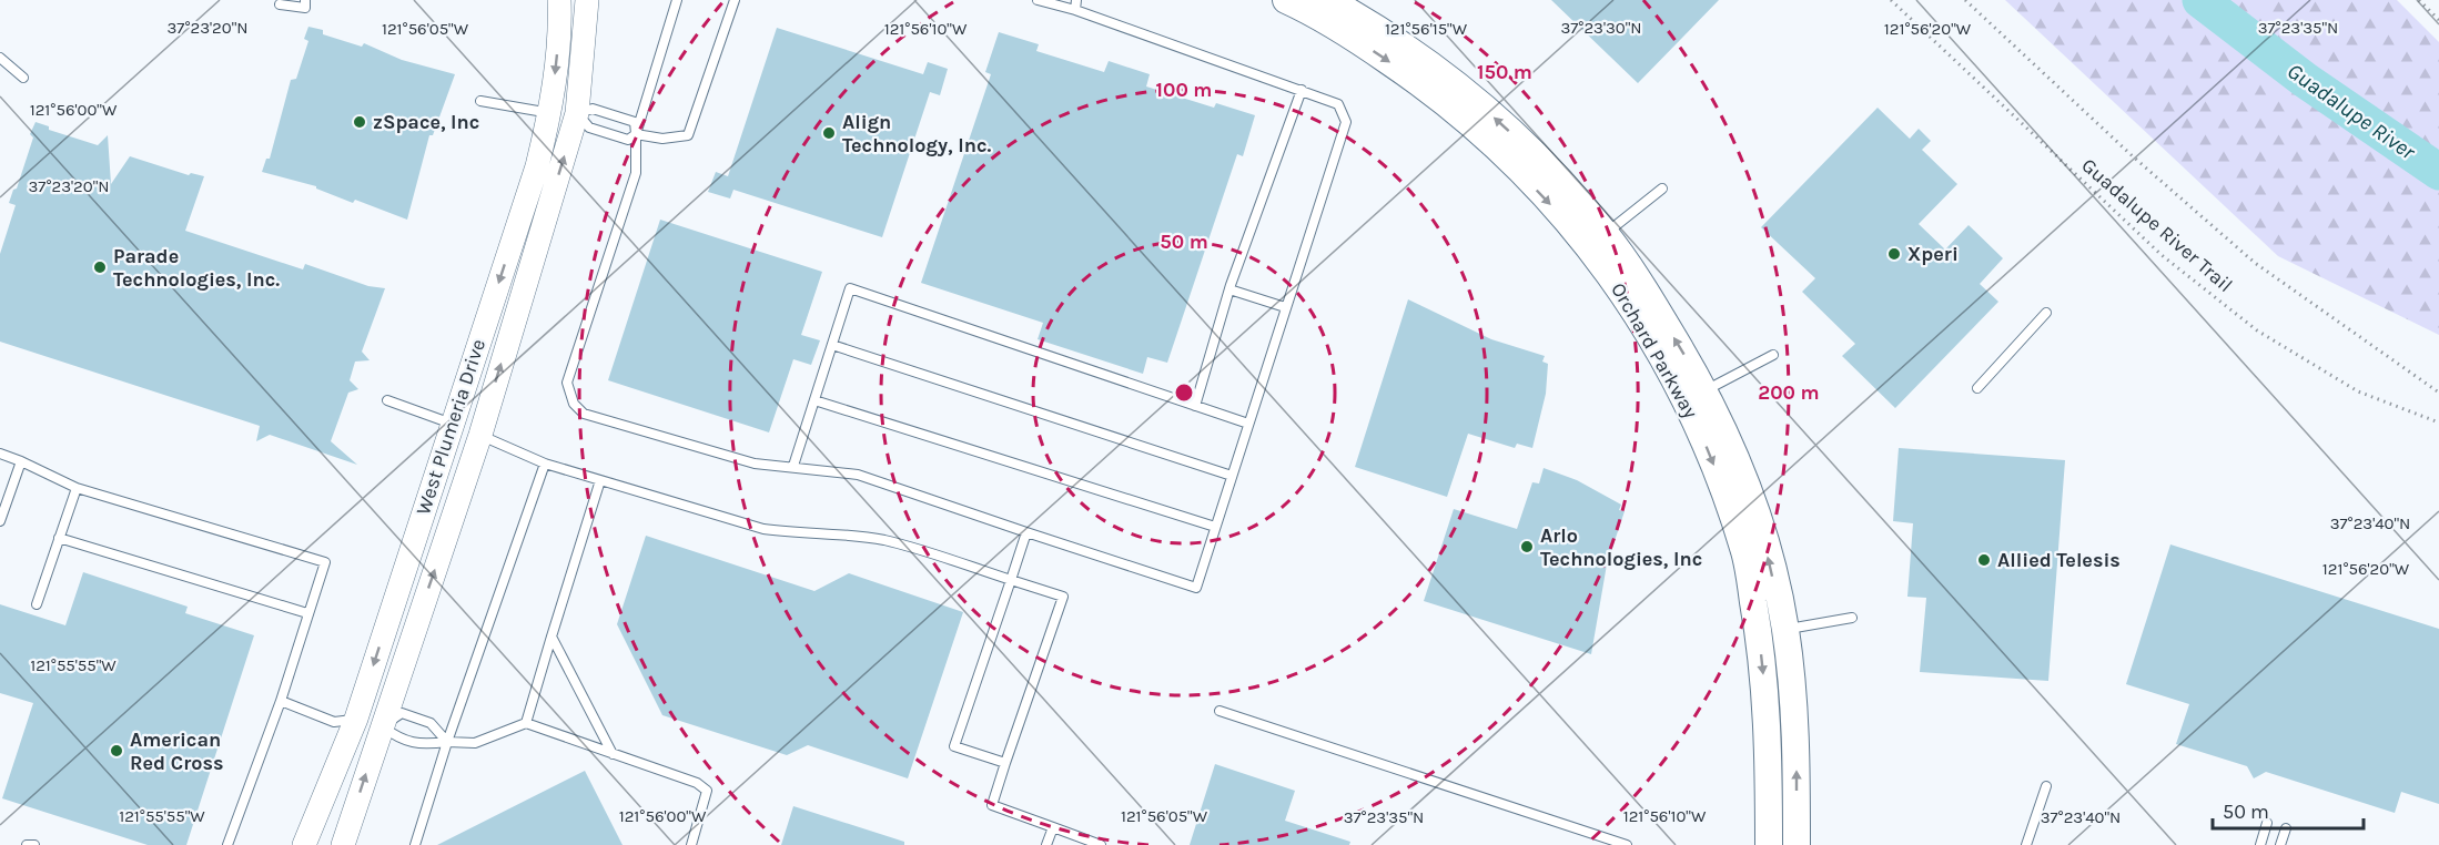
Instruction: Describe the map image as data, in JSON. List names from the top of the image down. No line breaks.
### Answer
{"streets":{"main road":["Orchard Parkway"],"street":["West Plumeria Drive"],"path":["Guadalupe River Trail"]},"water":["Guadalupe River"],"places":["zSpace, Inc","Align Technology, Inc.","Xperi","Parade Technologies, Inc.","Arlo Technologies, Inc","Allied Telesis","American Red Cross"],"scale_bar":"50 m","coordinates":["37°23'20\"N","37°23'30\"N","37°23'35\"N","121°56'05\"W","121°56'10\"W","121°56'15\"W","121°56'20\"W","121°56'00\"W","37°23'40\"N","121°55'55\"W"],"rings":["150 m","100 m","50 m","200 m"]}
